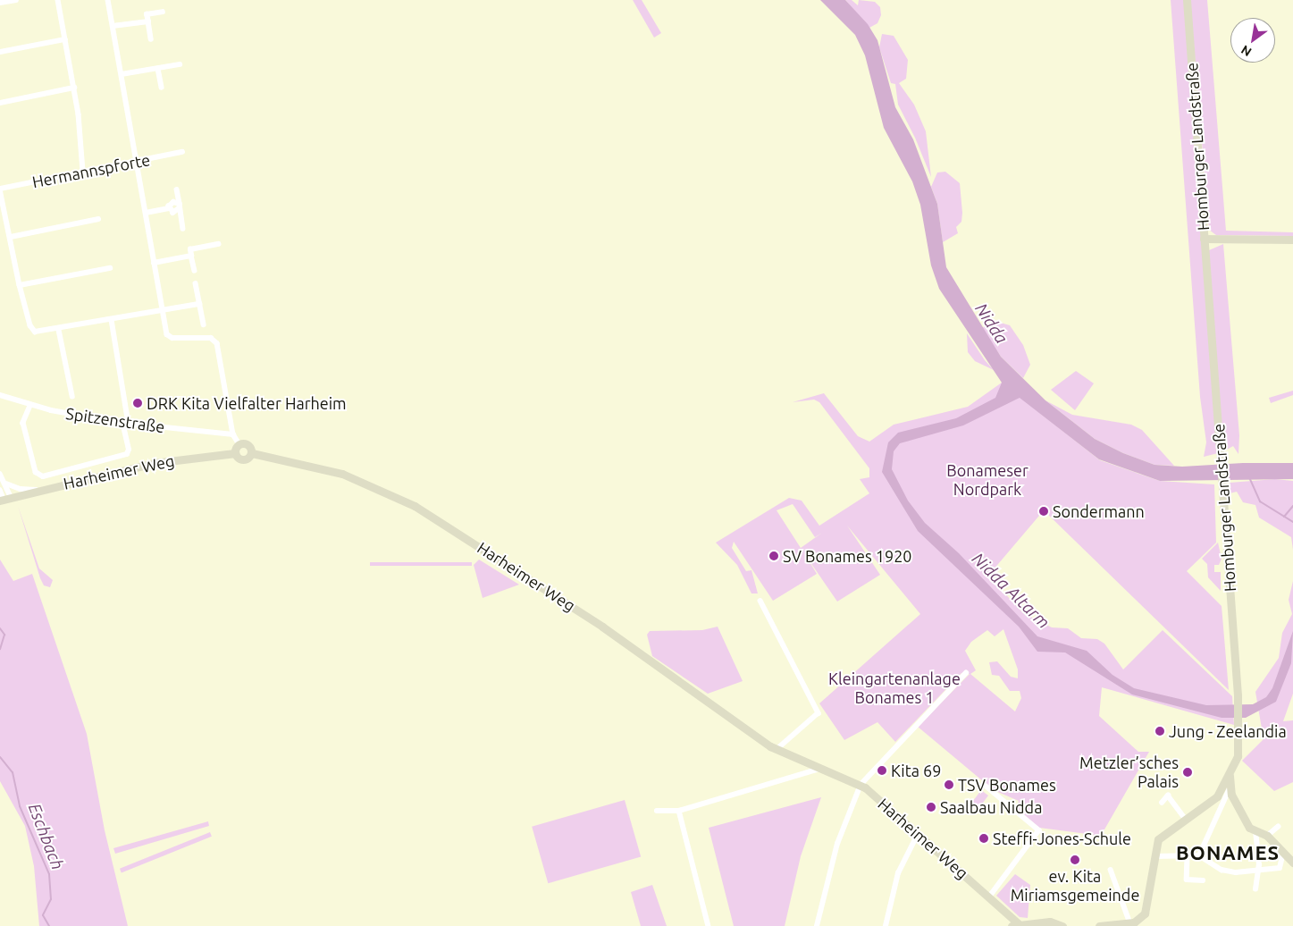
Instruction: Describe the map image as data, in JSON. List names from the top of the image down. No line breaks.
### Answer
{"streets":{"street":["Homburger Landstraße","Hermannspforte","Spitzenstraße","Harheimer Weg"]},"districts":["BONAMES"],"water":["Nidda","Nidda Altarm","Eschbach"],"parks":["Bonameser Nordpark","Kleingartenanlage Bonames 1"],"places":["DRK Kita Vielfalter Harheim","Sondermann","SV Bonames 1920","Jung - Zeelandia","Kita 69","Metzler’sches Palais","TSV Bonames","Saalbau Nidda","Steffi-Jones-Schule","ev. Kita Miriamsgemeinde"],"north":"bottom left"}
